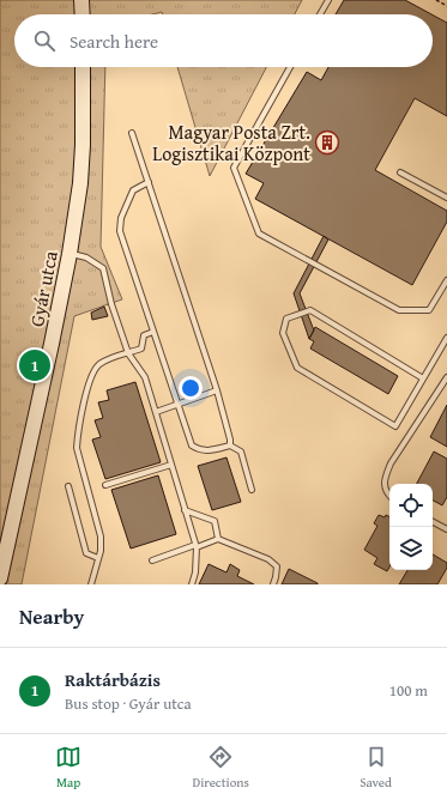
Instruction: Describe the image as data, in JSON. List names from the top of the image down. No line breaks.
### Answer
{"streets":{"main road":["Gyár utca"]},"places":{"building":["Magyar Posta Zrt. Logisztikai Központ"]},"page":{"search":"Search here","pins":"1","heading":"Nearby","list":[{"mark":"1","name":"Raktárbázis","note":"Bus stop · Gyár utca","value":"100 m"}],"nav":["Map","Directions","Saved"]}}
